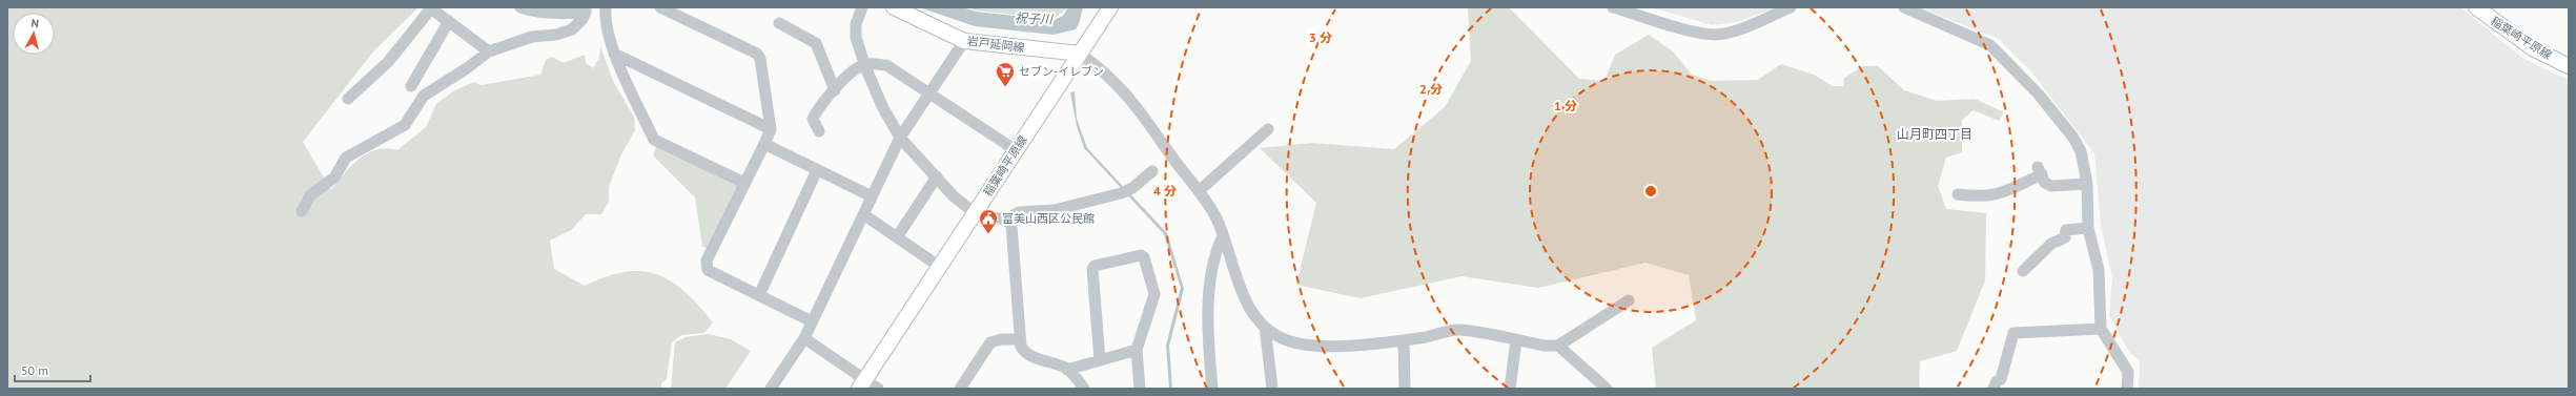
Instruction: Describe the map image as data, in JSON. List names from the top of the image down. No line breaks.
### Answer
{"streets":{"main road":["稲葉崎平原線","岩戸延岡線"]},"crossings":[["稲葉崎平原線","岩戸延岡線"]],"districts":["山月町四丁目"],"water":["祝子川"],"places":{"supermarket":["セブン-イレブン"],"public building":["富美山西区公民館"]},"scale_bar":"50 m","north":"top","rings":["3 分","2 分","1 分","4 分"]}
